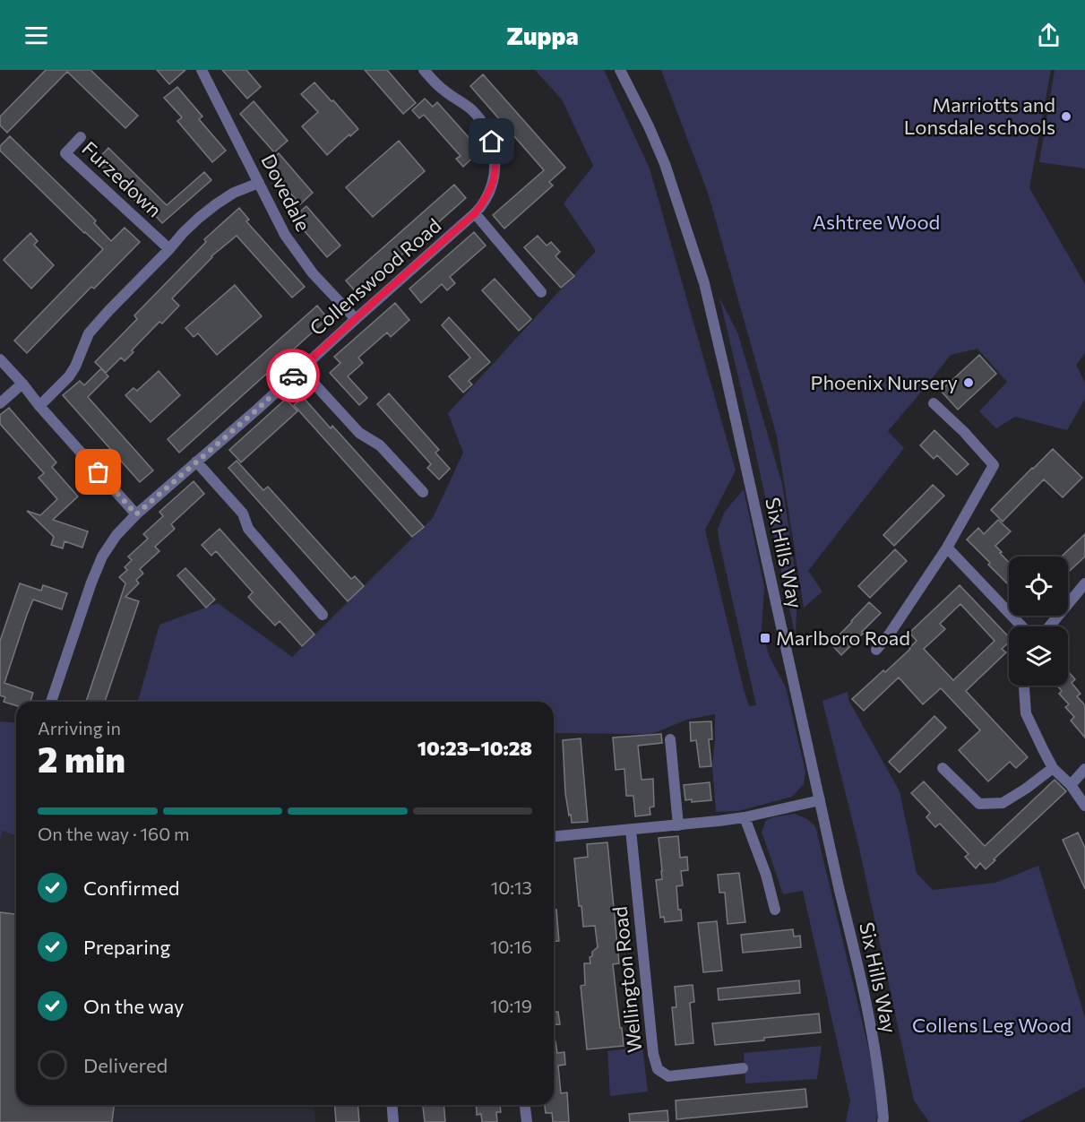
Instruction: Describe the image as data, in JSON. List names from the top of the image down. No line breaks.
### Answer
{"streets":{"street":["Furzedown","Dovedale","Collenswood Road","Six Hills Way","Wellington Road"]},"crossings":[["Dovedale","Collenswood Road"]],"parks":["Ashtree Wood","Collens Leg Wood"],"places":{"other":["Marriotts and Lonsdale schools","Phoenix Nursery"],"transit":["Marlboro Road"]},"page":{"header":"Zuppa","heading":["2 min","Arriving in","10:23–10:28"],"bar":"On the way · 160 m","list":[["Confirmed","10:13"],["Preparing","10:16"],["On the way","10:19"],"Delivered"]}}
